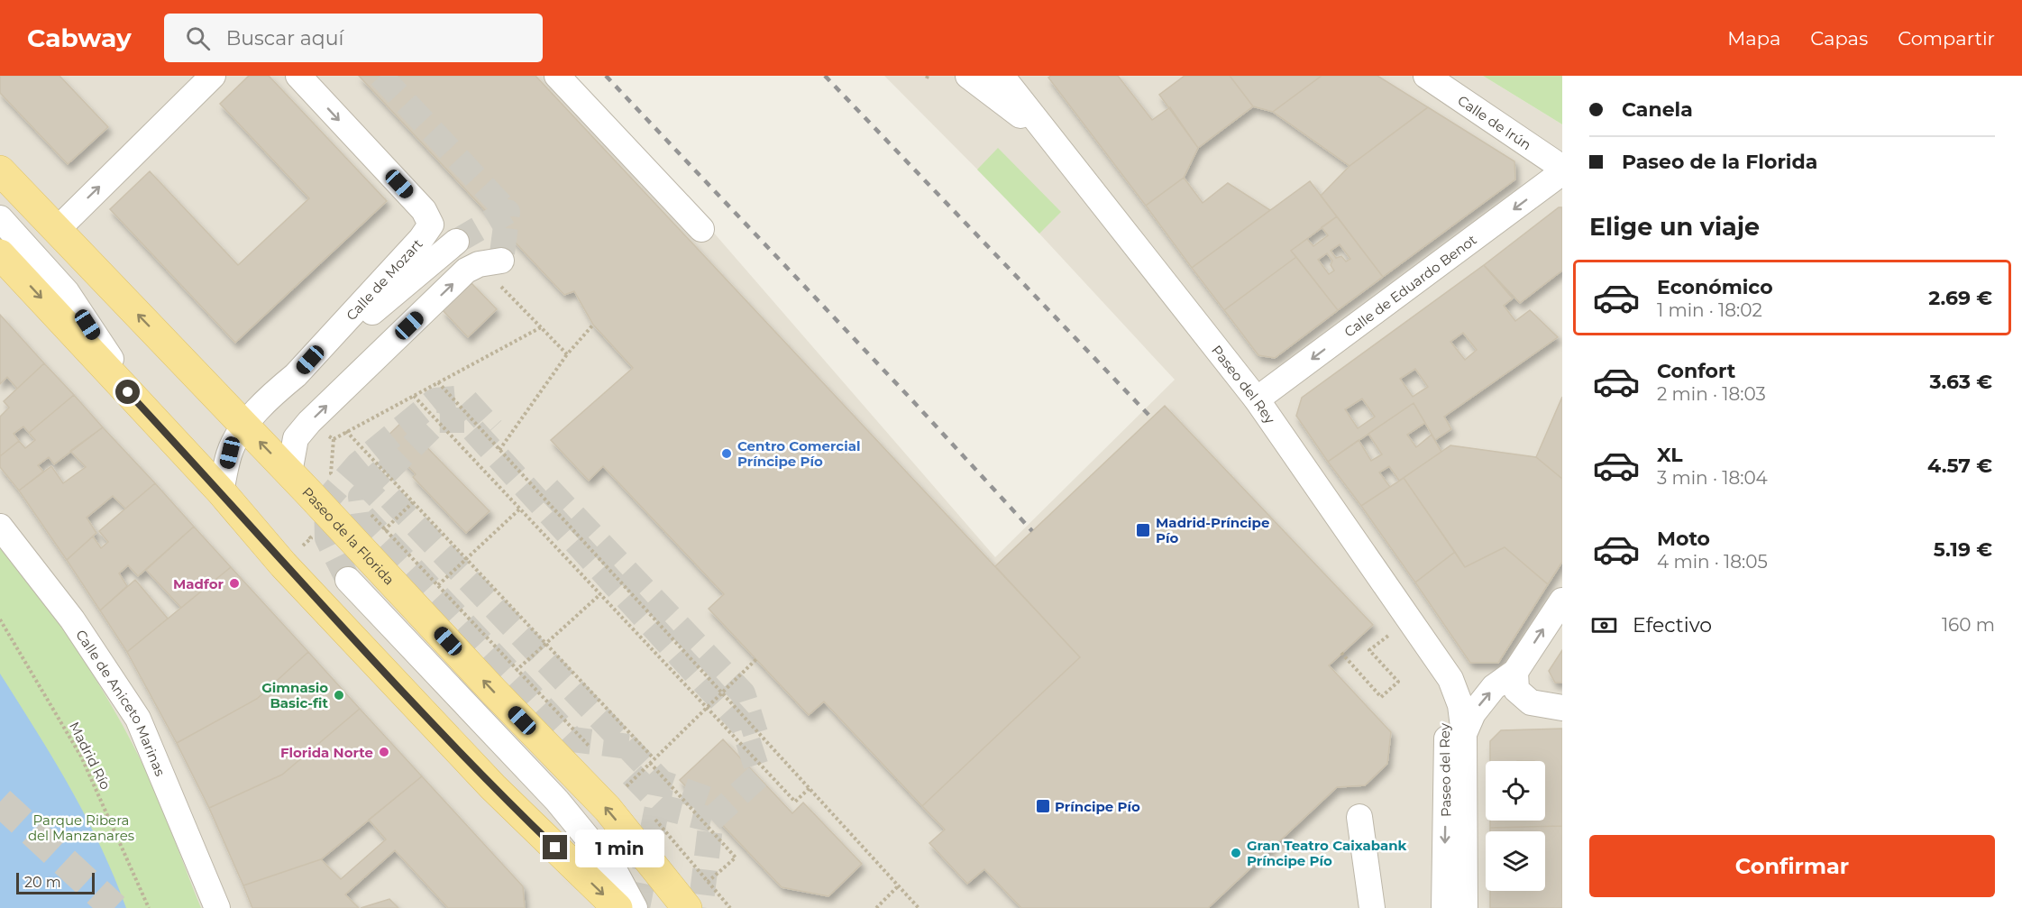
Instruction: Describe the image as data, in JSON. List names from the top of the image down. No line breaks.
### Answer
{"streets":{"main road":["Paseo de la Florida"],"street":["Calle de Irún","Calle de Mozart","Calle de Eduardo Benot","Paseo del Rey","Calle de Aniceto Marinas"],"path":["Madrid Río"]},"crossings":[["Calle de Mozart","Paseo de la Florida"],["Calle de Eduardo Benot","Paseo del Rey"]],"one_way":["Calle de Eduardo Benot"],"parks":["Parque Ribera del Manzanares"],"places":{"other":["Centro Comercial Príncipe Pío","Madfor","Gimnasio Basic-fit","Florida Norte","Gran Teatro Caixabank Príncipe Pío"],"transit":["Madrid-Príncipe Pío","Príncipe Pío"]},"scale_bar":"20 m","page":{"header":"Cabway","search":"Buscar aquí","nav":["Mapa","Capas","Compartir"],"banner":["Canela","Paseo de la Florida"],"heading":"Elige un viaje","list":[{"name":"Económico","note":"1 min · 18:02","value":"2.69 €"},{"name":"Confort","note":"2 min · 18:03","value":"3.63 €"},{"name":"XL","note":"3 min · 18:04","value":"4.57 €"},{"name":"Moto","note":"4 min · 18:05","value":"5.19 €"}],"pay":["Efectivo","160 m"],"buttons":"Confirmar","bubble":"1 min","scale":"20 m"}}
